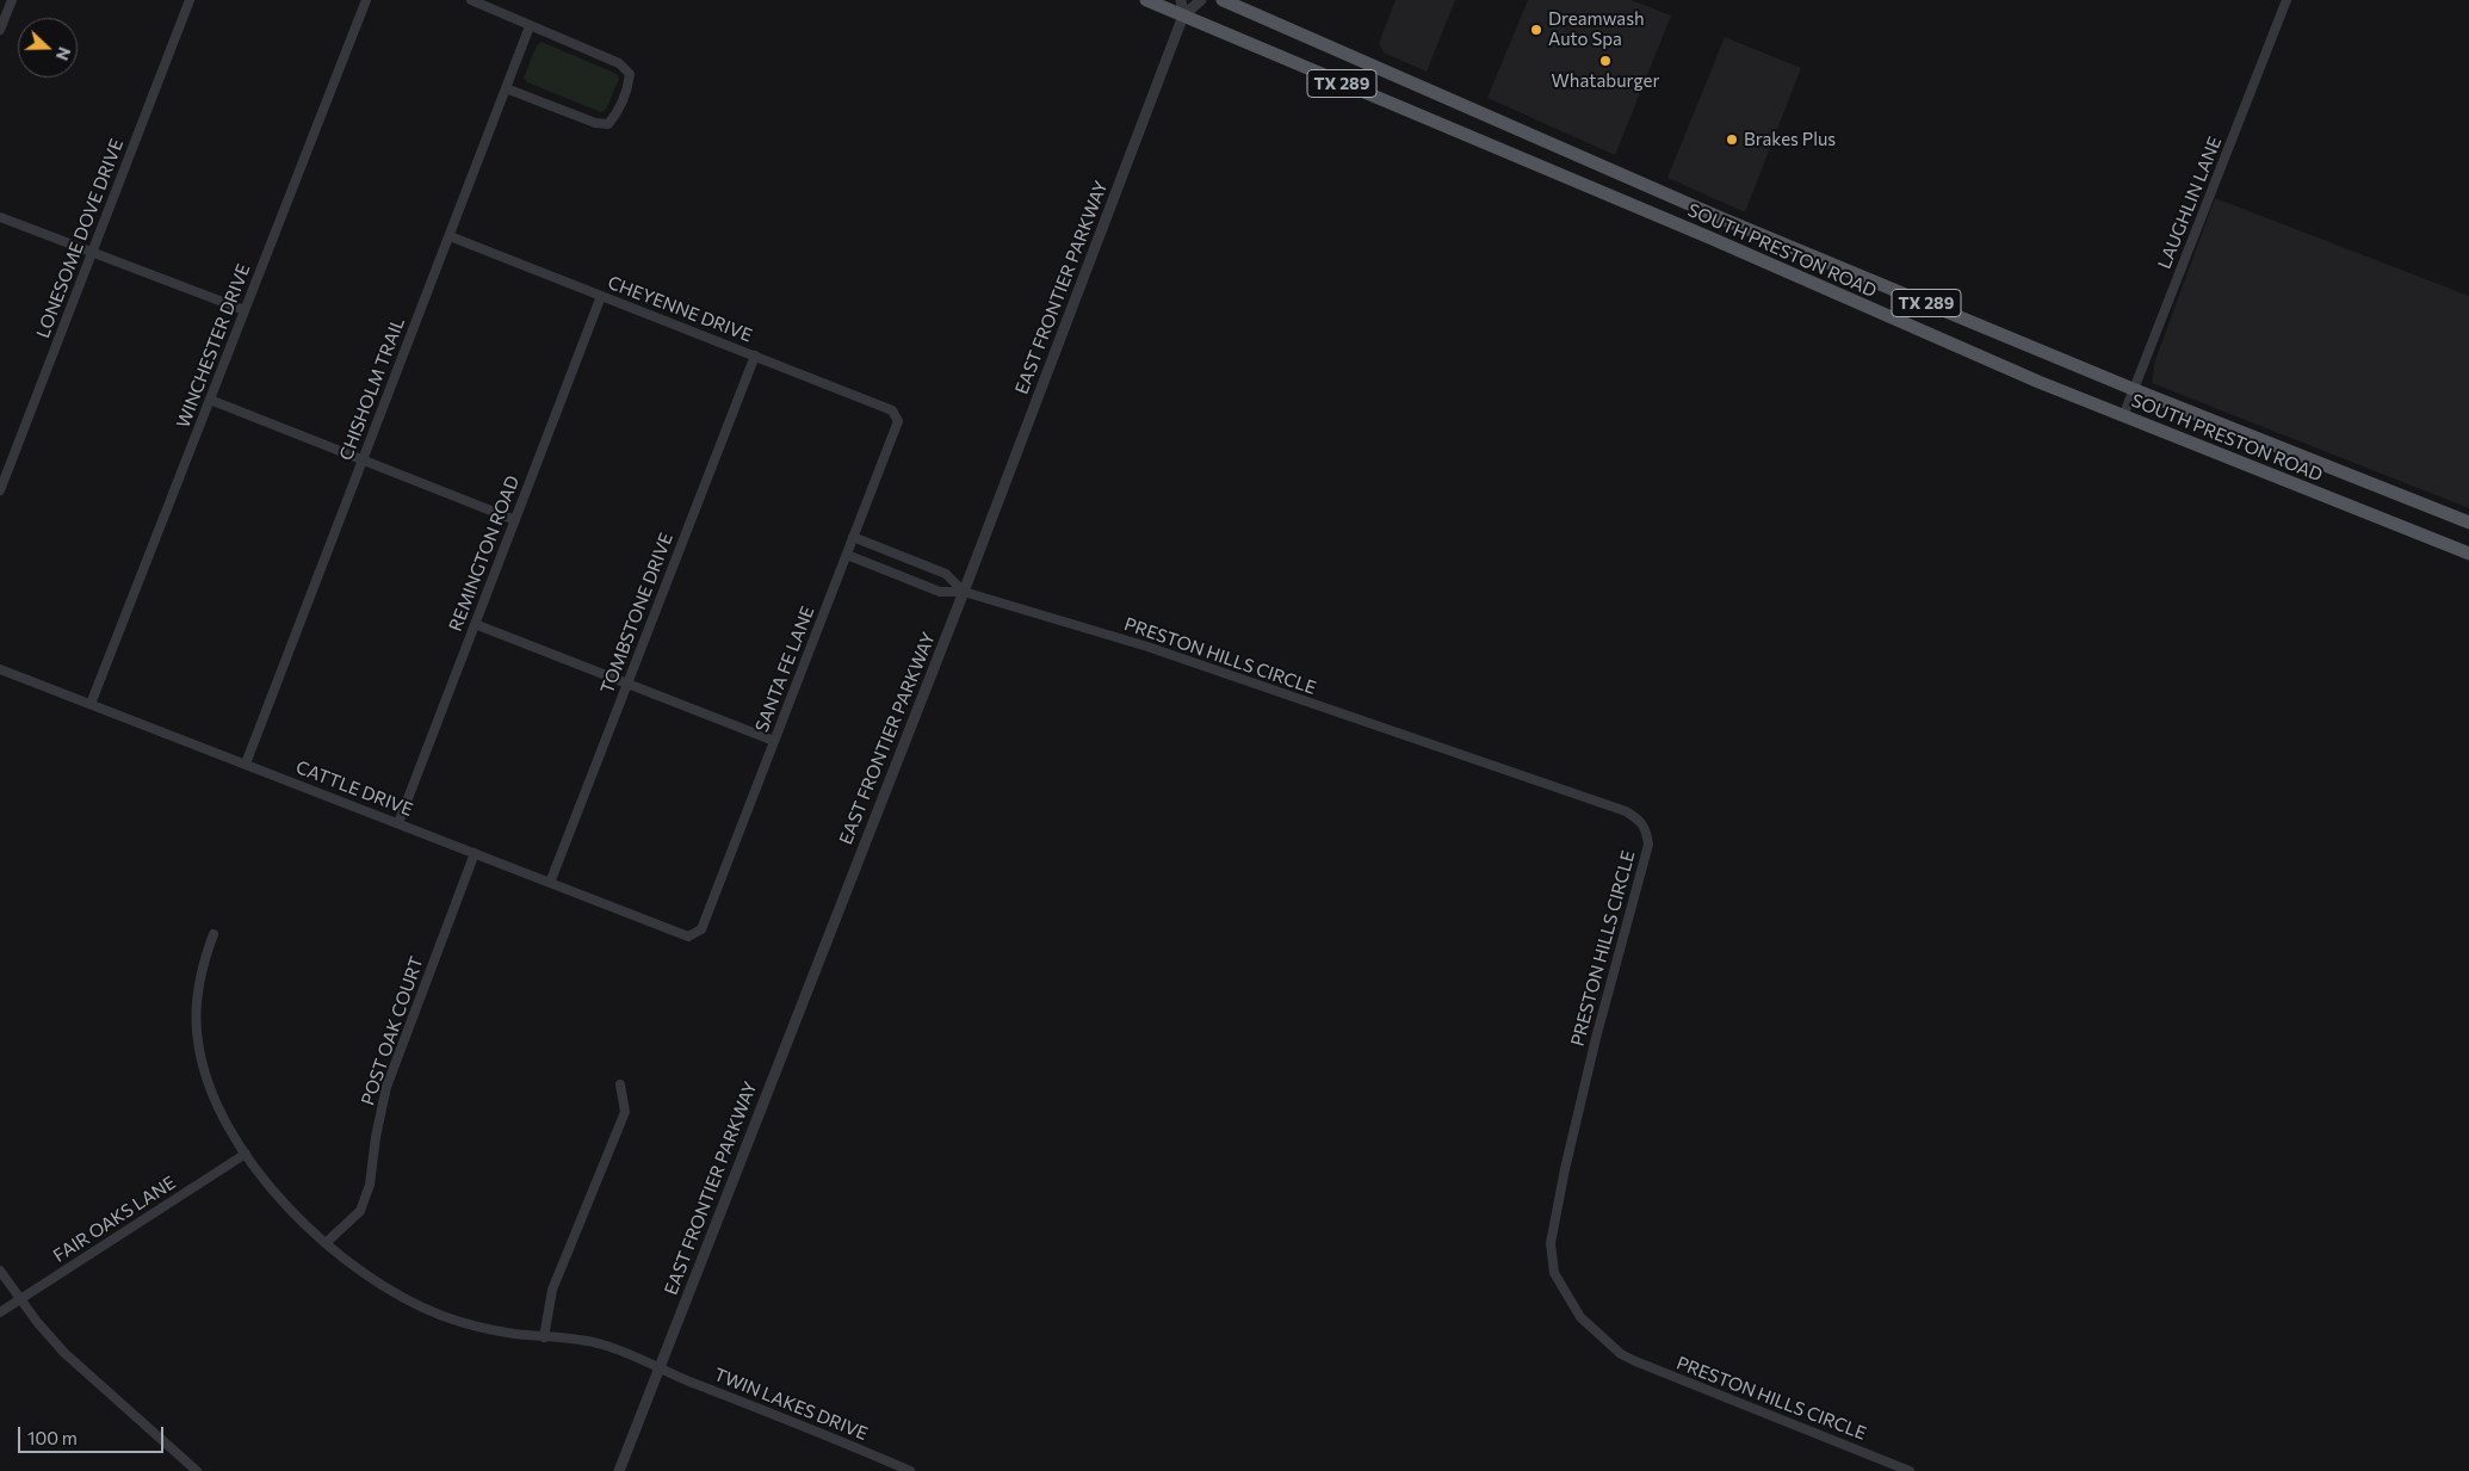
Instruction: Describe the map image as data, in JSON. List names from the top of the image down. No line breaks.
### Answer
{"streets":{"main road":["TX 289","SOUTH PRESTON ROAD"],"street":["LAUGHLIN LANE","LONESOME DOVE DRIVE","EAST FRONTIER PARKWAY","CHEYENNE DRIVE","WINCHESTER DRIVE","CHISHOLM TRAIL","REMINGTON ROAD","TOMBSTONE DRIVE","PRESTON HILLS CIRCLE","SANTA FE LANE","CATTLE DRIVE","POST OAK COURT","FAIR OAKS LANE","TWIN LAKES DRIVE"]},"crossings":[["TX 289","SOUTH PRESTON ROAD"],["TX 289","EAST FRONTIER PARKWAY"],["LAUGHLIN LANE","SOUTH PRESTON ROAD"],["SOUTH PRESTON ROAD","EAST FRONTIER PARKWAY"],["EAST FRONTIER PARKWAY","PRESTON HILLS CIRCLE"],["EAST FRONTIER PARKWAY","TWIN LAKES DRIVE"],["CHEYENNE DRIVE","CHISHOLM TRAIL"],["CHEYENNE DRIVE","REMINGTON ROAD"],["CHEYENNE DRIVE","TOMBSTONE DRIVE"],["CHEYENNE DRIVE","SANTA FE LANE"],["WINCHESTER DRIVE","CATTLE DRIVE"],["CHISHOLM TRAIL","CATTLE DRIVE"],["REMINGTON ROAD","CATTLE DRIVE"],["TOMBSTONE DRIVE","CATTLE DRIVE"],["SANTA FE LANE","CATTLE DRIVE"],["CATTLE DRIVE","POST OAK COURT"],["POST OAK COURT","TWIN LAKES DRIVE"],["FAIR OAKS LANE","TWIN LAKES DRIVE"]],"places":["Dreamwash Auto Spa","Whataburger","Brakes Plus"],"scale_bar":"100 m","north":"right"}
